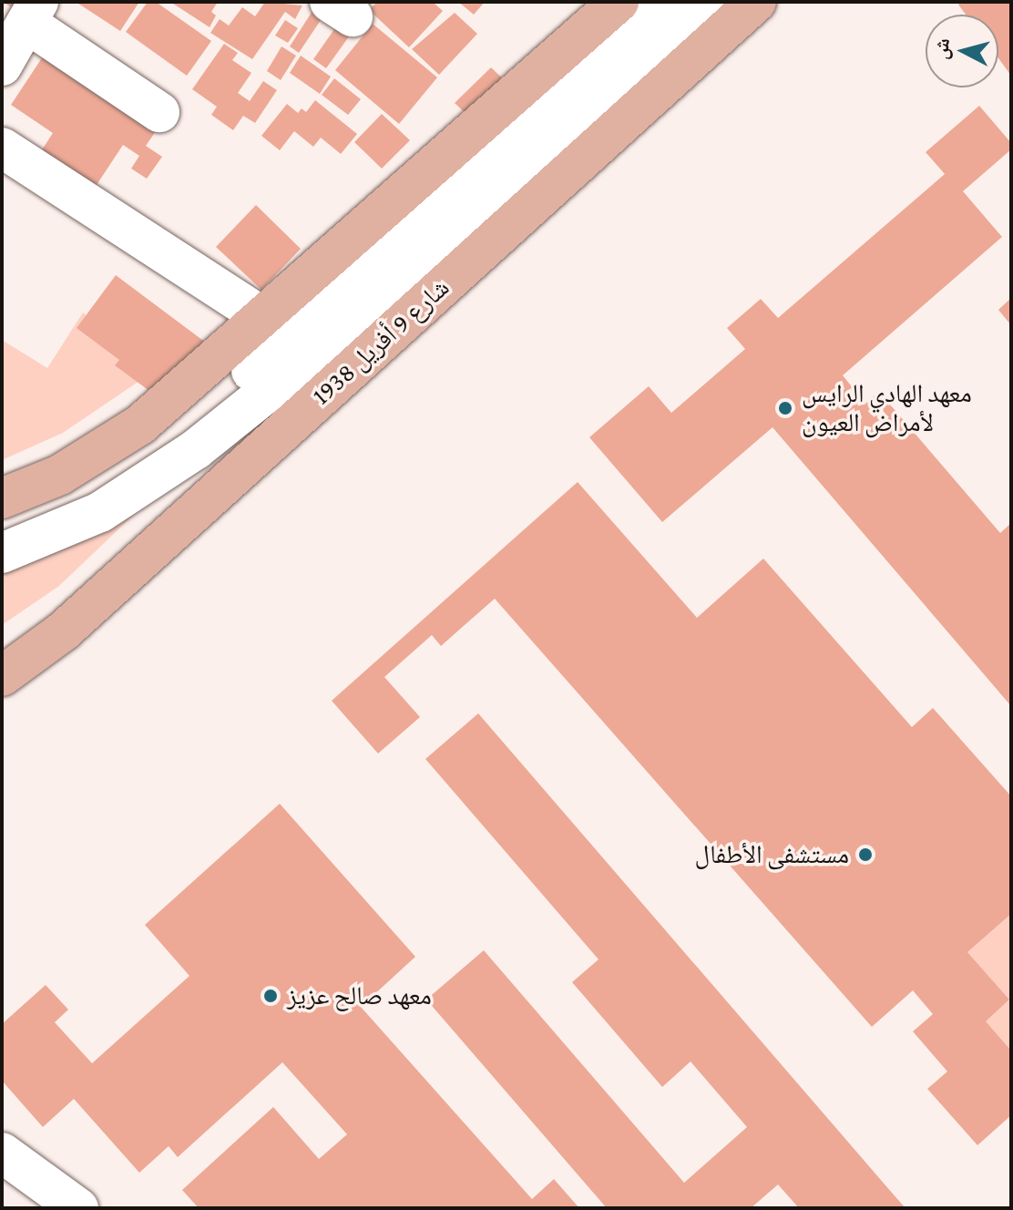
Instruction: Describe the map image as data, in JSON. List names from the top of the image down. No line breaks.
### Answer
{"streets":{"main road":["شارع 9 أفريل 1938"]},"places":["معهد الهادي الرايس لأمراض العيون","مستشفى الأطفال","معهد صالح عزيز"],"north":"left"}
